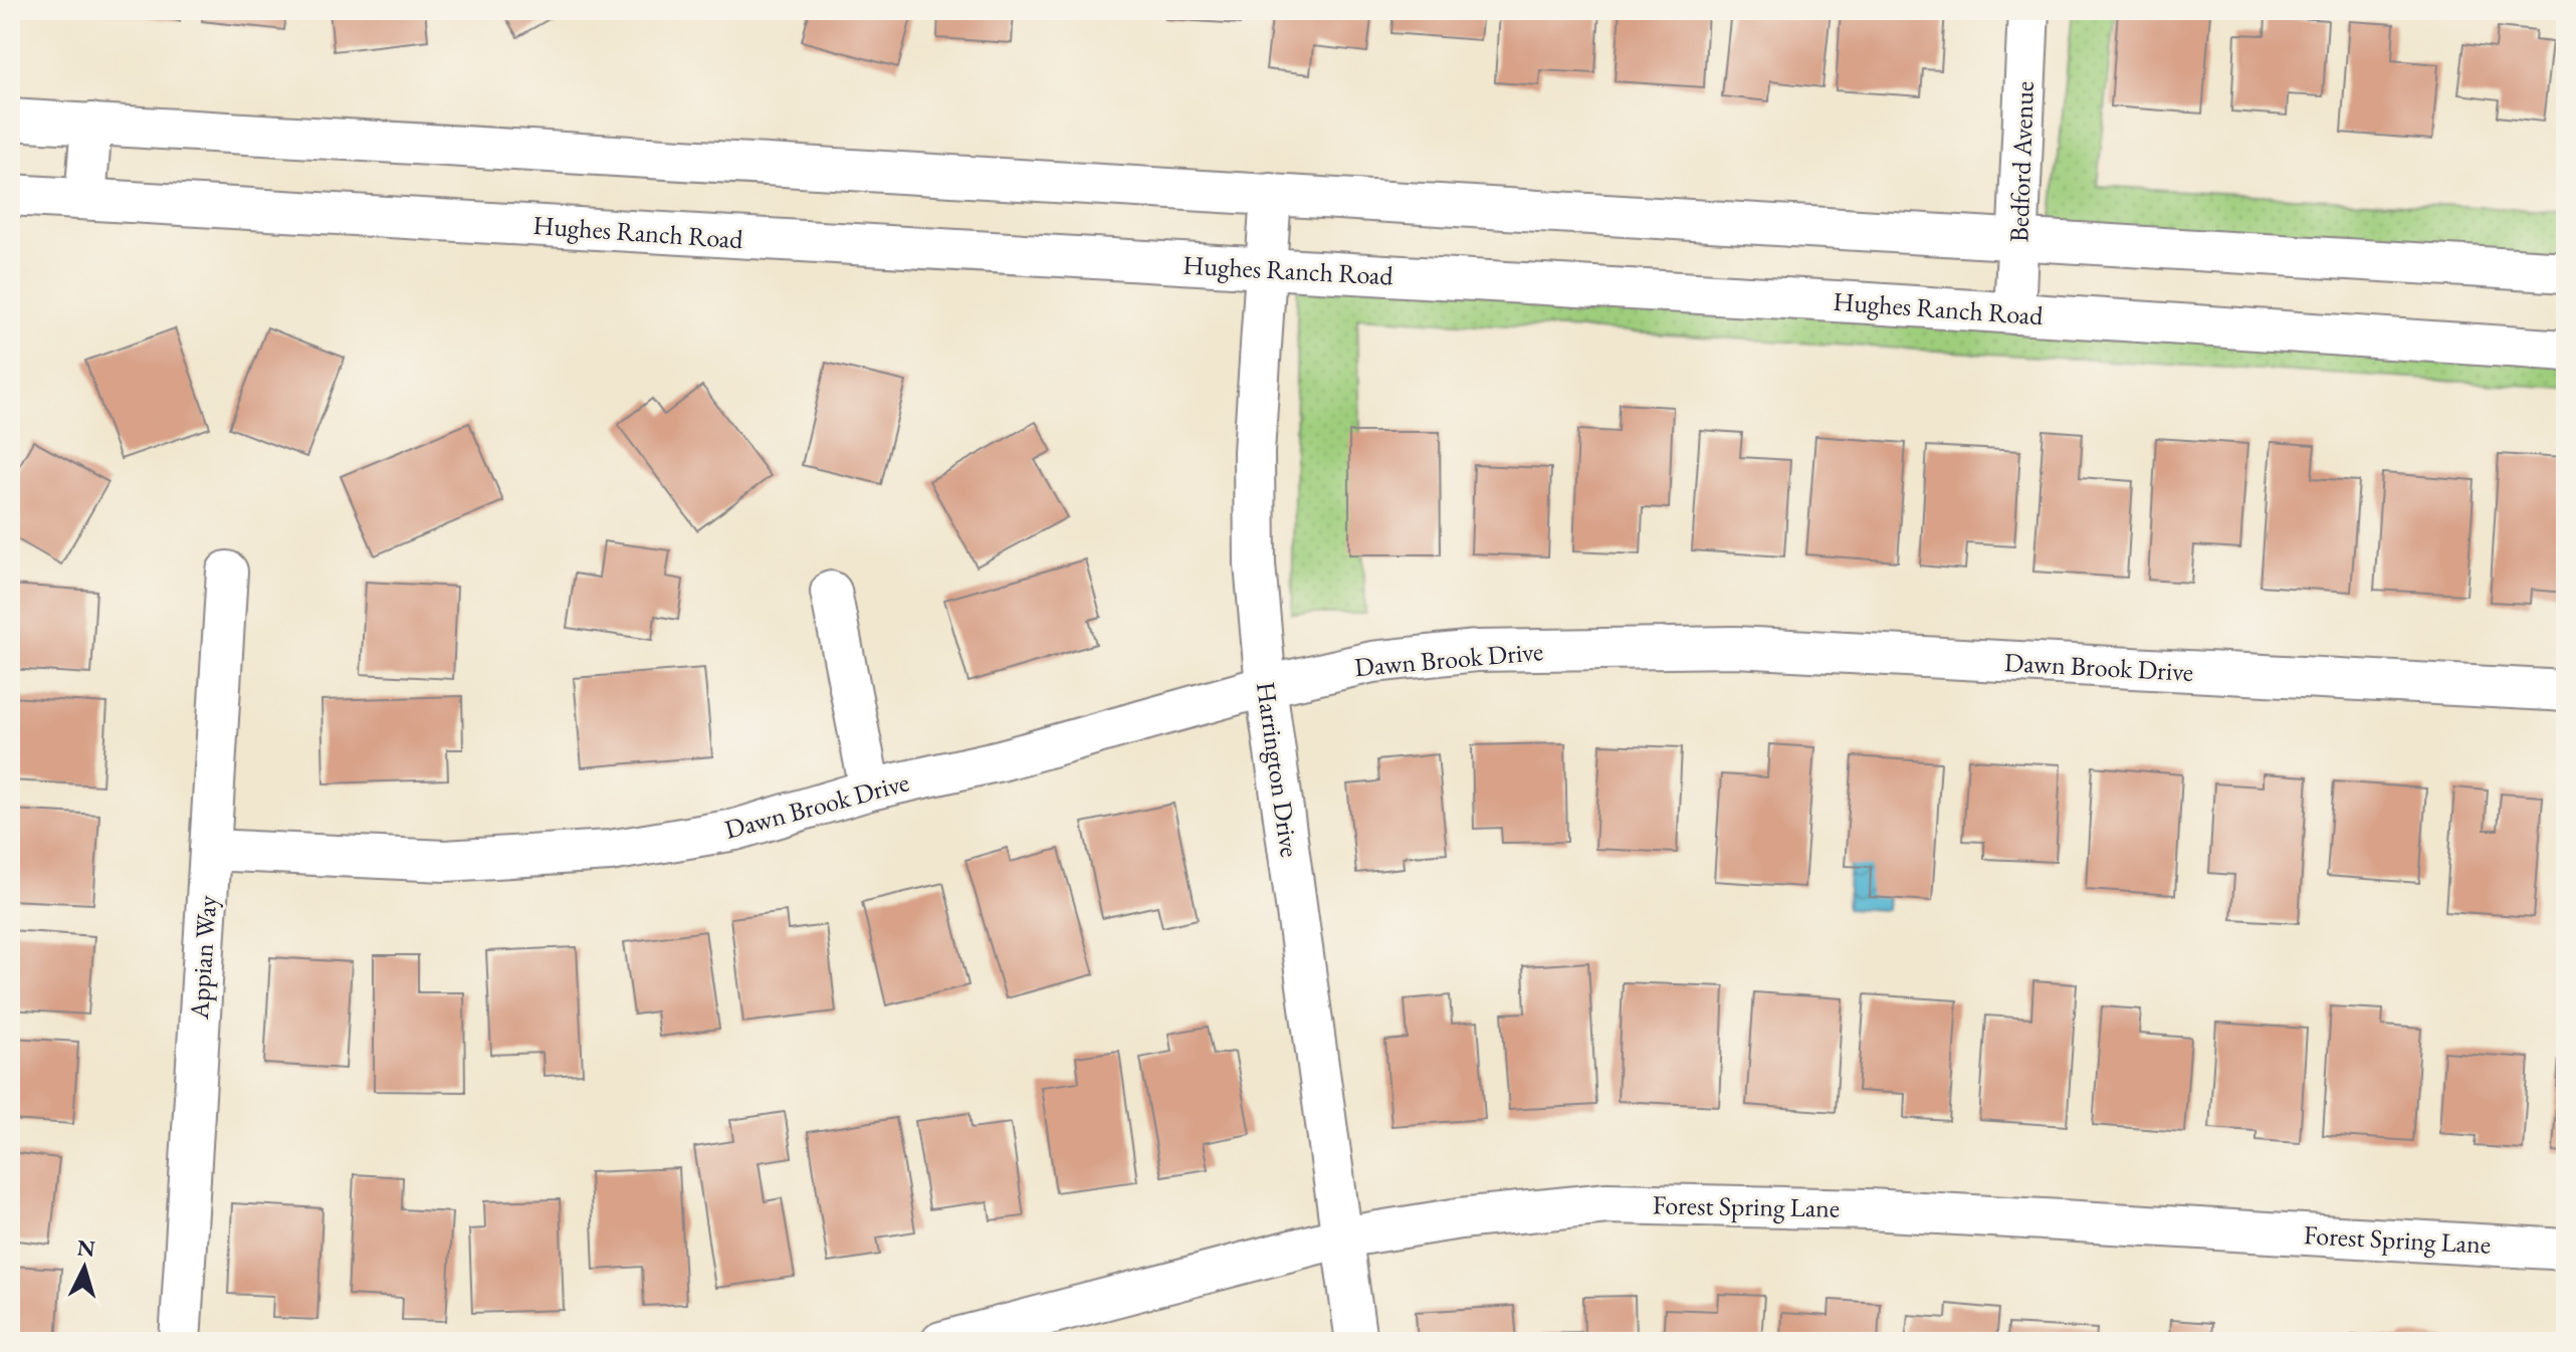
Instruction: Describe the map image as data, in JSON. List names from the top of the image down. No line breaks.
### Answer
{"streets":{"street":["Bedford Avenue","Hughes Ranch Road","Dawn Brook Drive","Harrington Drive","Appian Way","Forest Spring Lane"]},"crossings":[["Bedford Avenue","Hughes Ranch Road"],["Hughes Ranch Road","Harrington Drive"],["Dawn Brook Drive","Harrington Drive"],["Dawn Brook Drive","Appian Way"],["Harrington Drive","Forest Spring Lane"]],"north":"top"}
